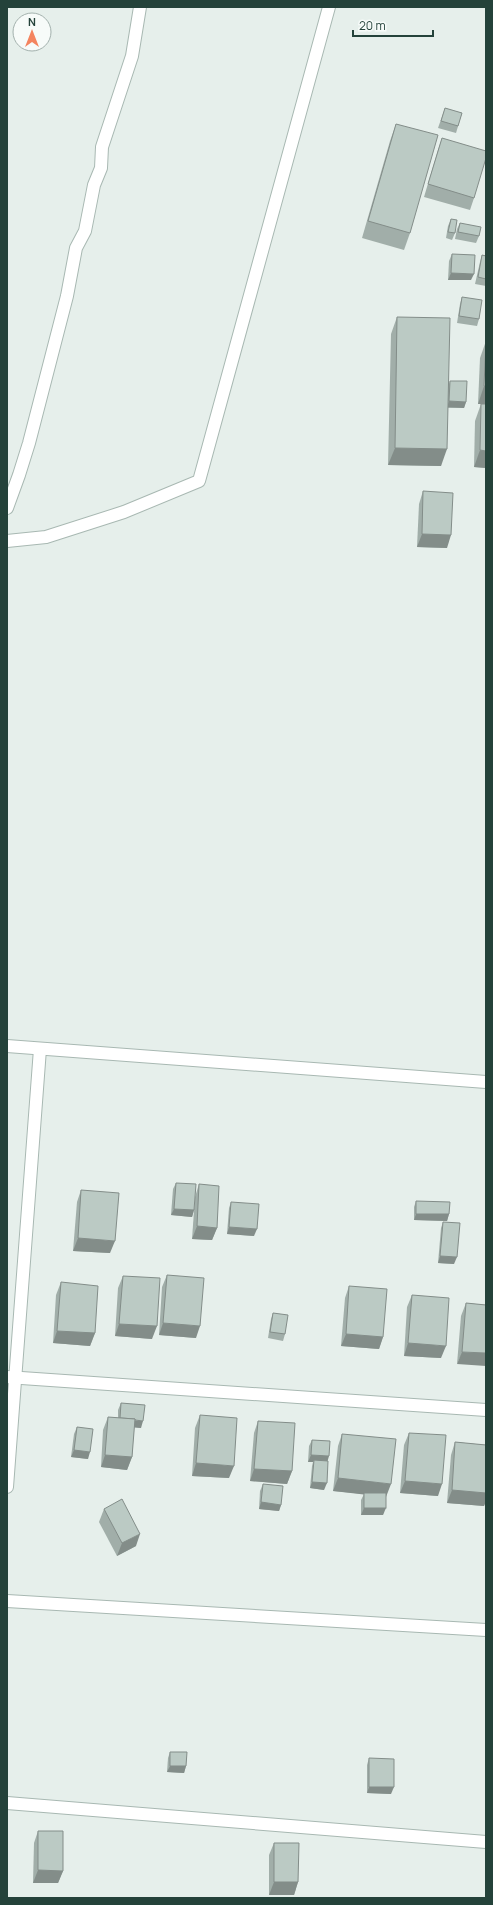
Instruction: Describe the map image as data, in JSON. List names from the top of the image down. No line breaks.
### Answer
{"scale_bar":"20 m","north":"top"}
